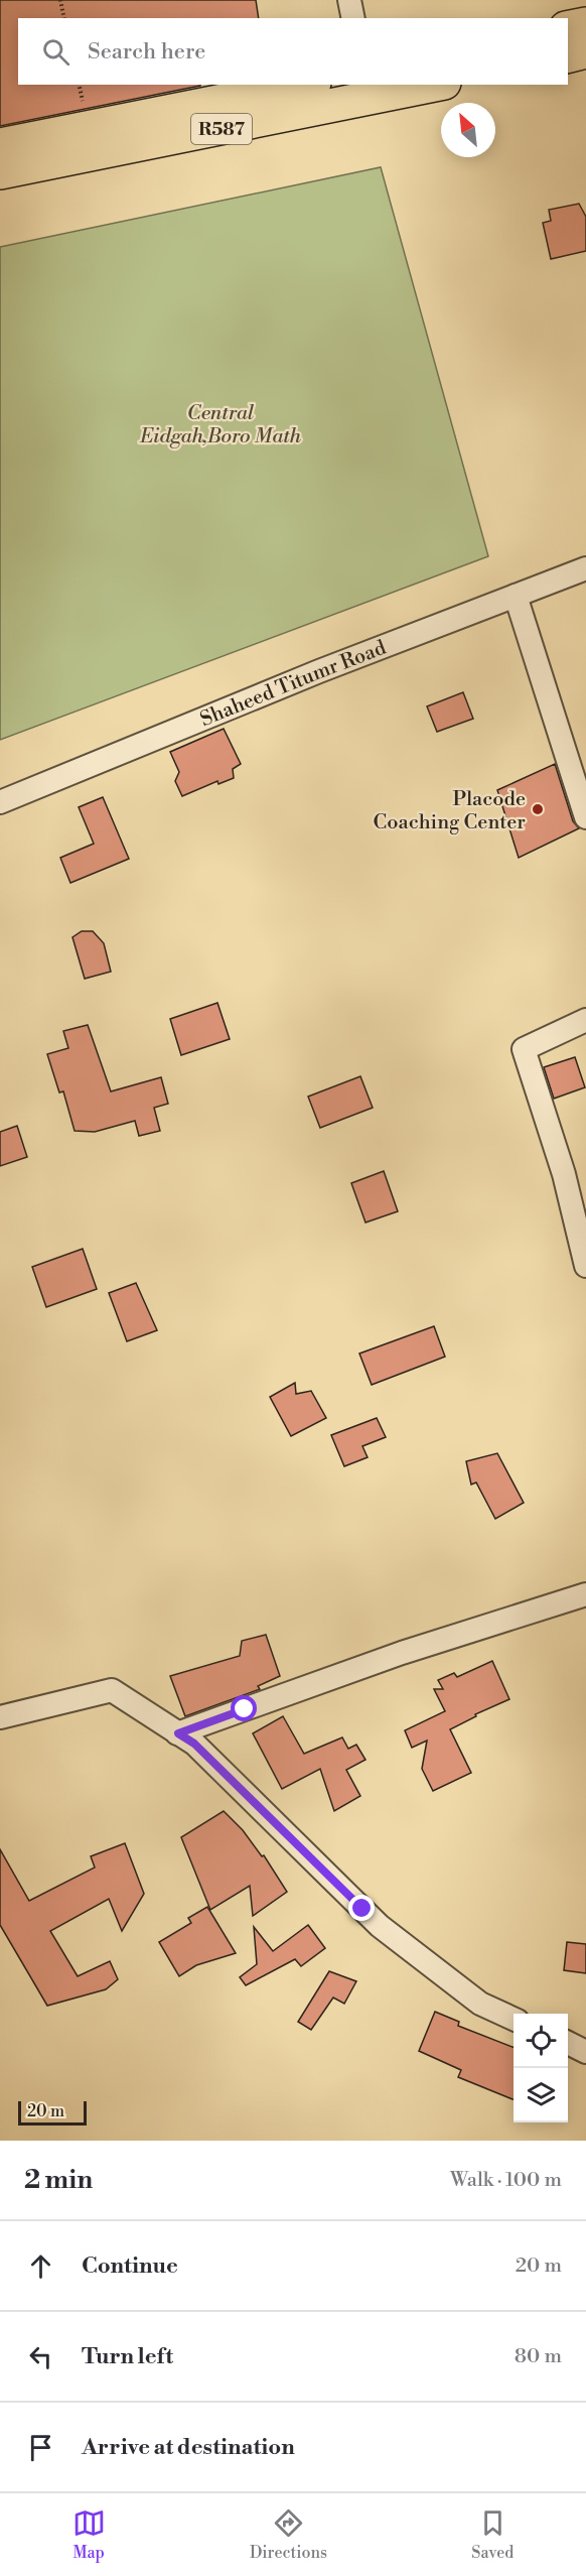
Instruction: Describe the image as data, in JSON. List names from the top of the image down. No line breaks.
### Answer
{"streets":{"main road":["R587"],"street":["Shaheed Titumr Road"]},"parks":["Central Eidgah,Boro Math"],"places":["Placode Coaching Center"],"scale_bar":"20 m","north":"top left","page":{"search":"Search here","scale":"20 m","heading":["2 min","Walk · 100 m"],"list":[["Continue","20 m"],["Turn left","80 m"],"Arrive at destination"],"nav":["Map","Directions","Saved"]}}
